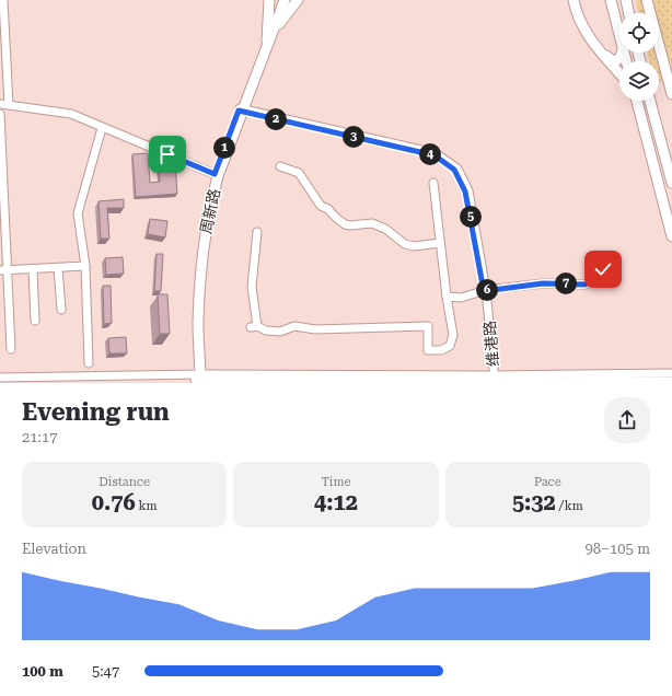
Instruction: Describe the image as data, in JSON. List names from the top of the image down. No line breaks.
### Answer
{"streets":{"main road":["周新路"],"street":["维港路"]},"crossings":[["周新路","维港路"]],"page":{"pins":["2","3","1","4","5","7","6"],"heading":["Evening run","21:17"],"stats":[["Distance","0.76 km"],["Time","4:12"],["Pace","5:32 /km"]],"chart":["Elevation","98–105 m"],"list":[{"name":"100 m","note":"5:47"}]}}
